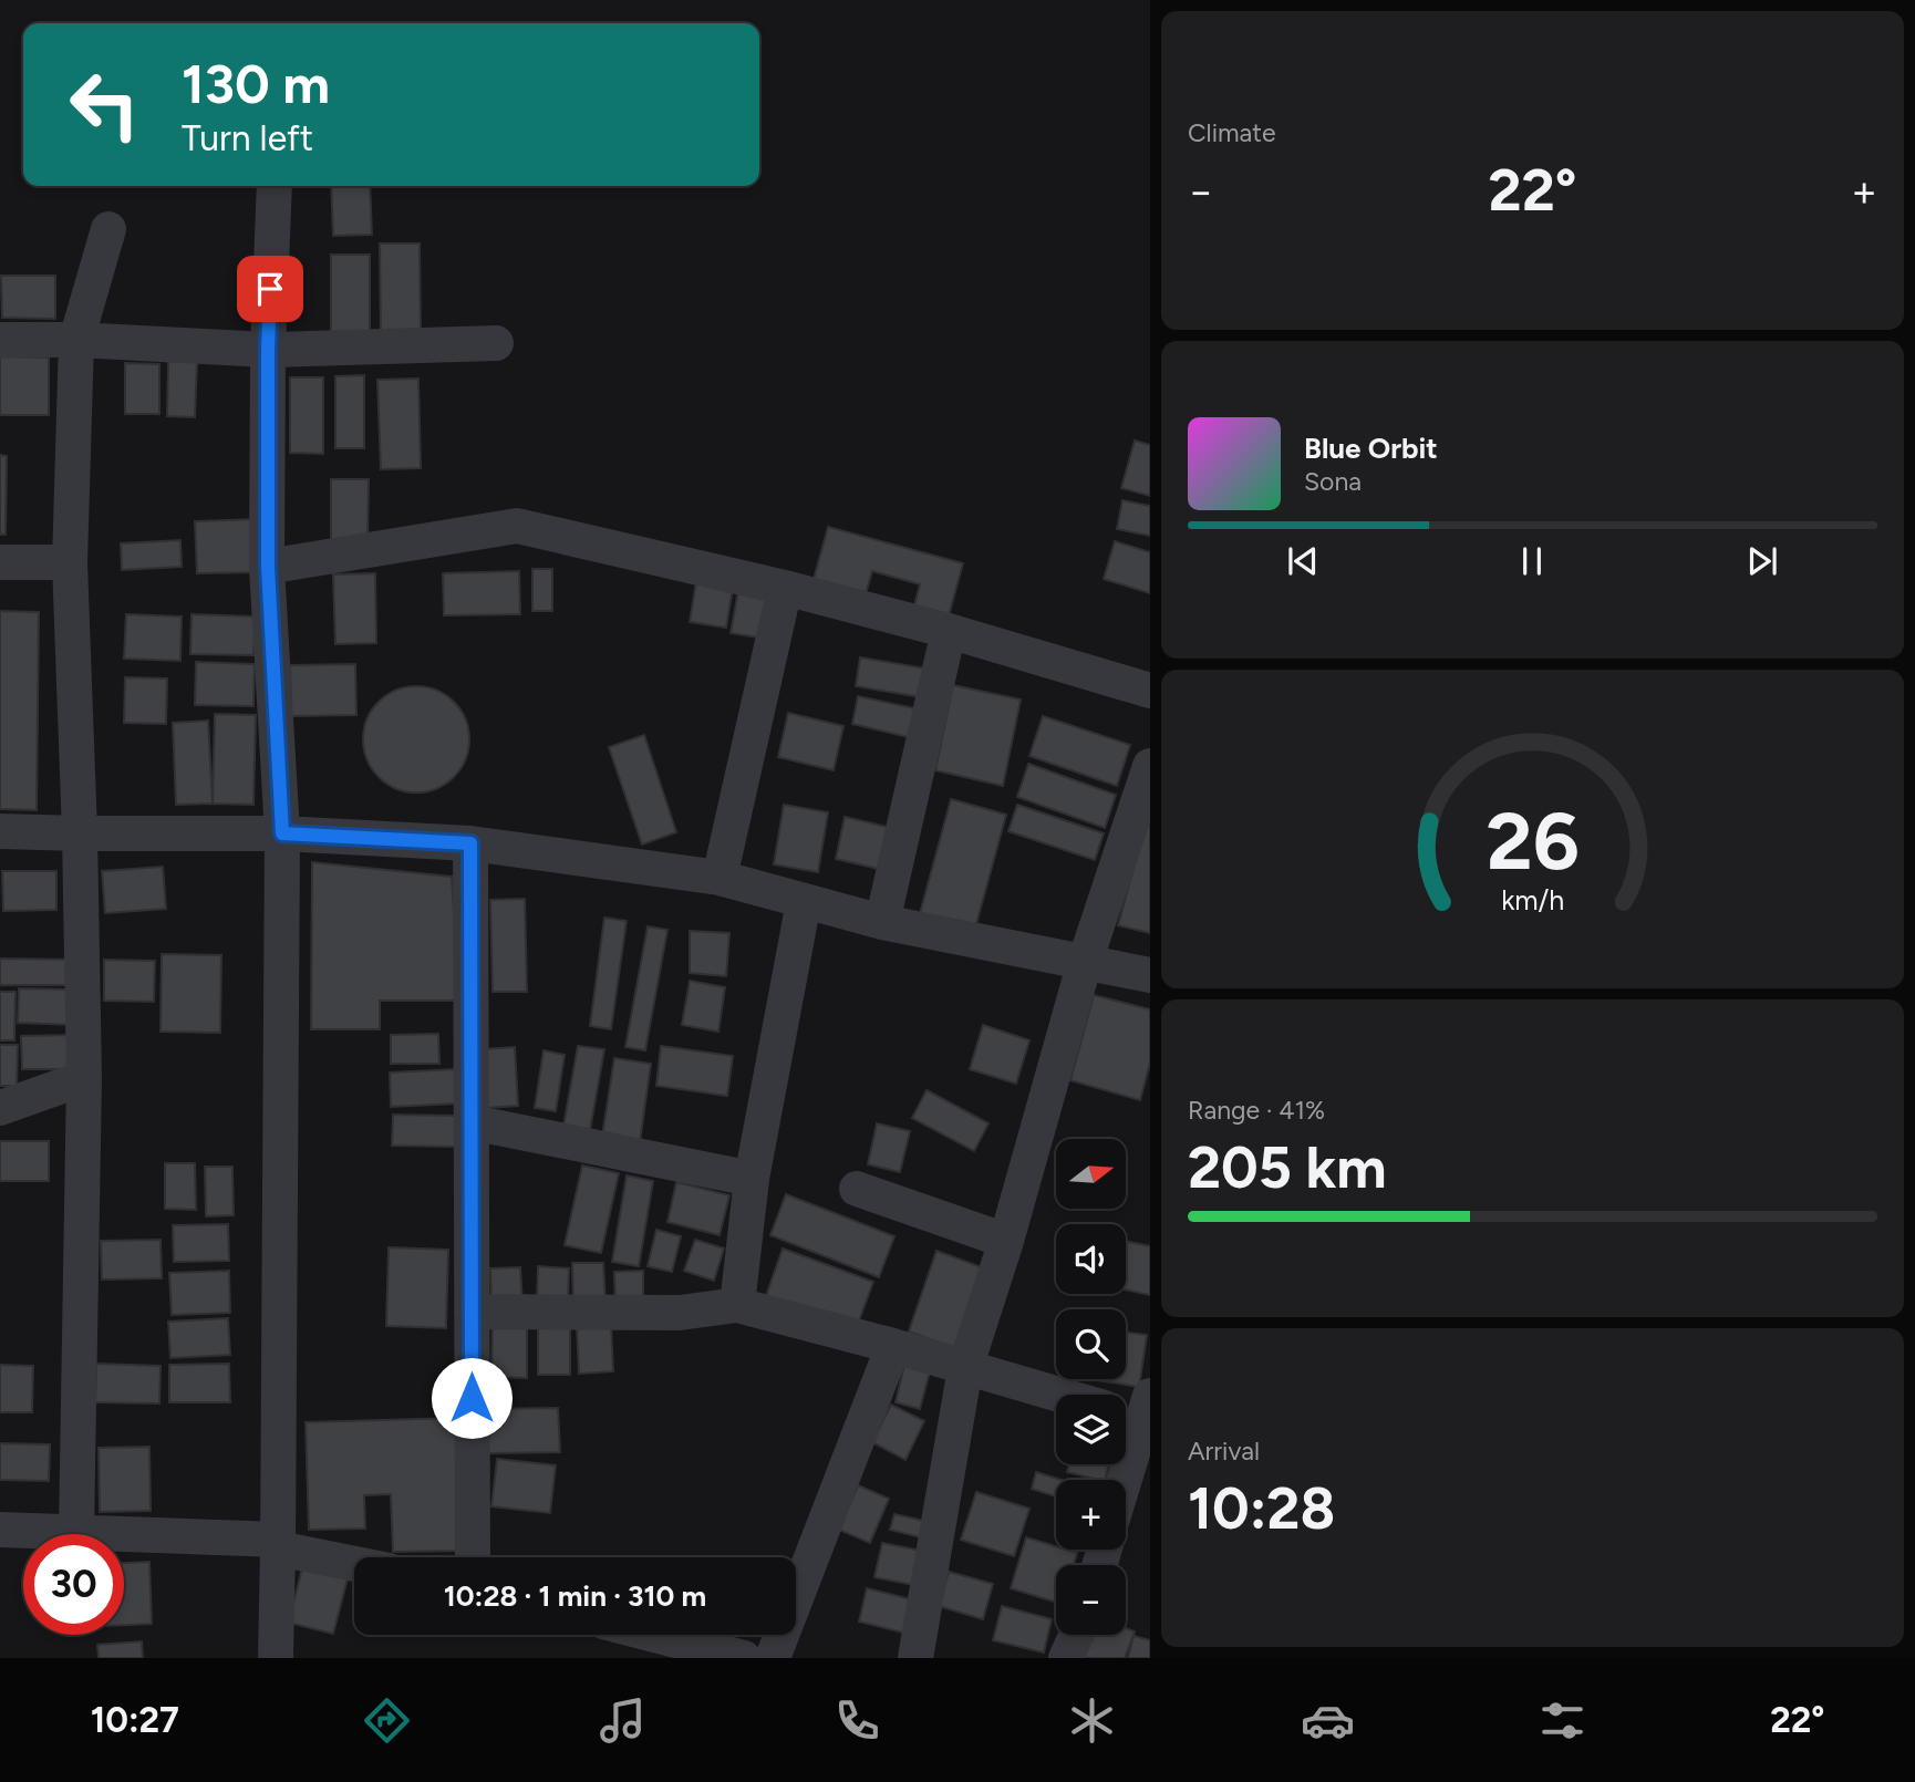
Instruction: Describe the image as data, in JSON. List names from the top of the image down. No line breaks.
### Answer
{"north":"right","page":{"tile":["Climate",["Range · 41%","205 km"],["Arrival","10:28"]],"turn":["130 m","Turn left"],"heat":["−","22°","+"],"song":["Blue Orbit","Sona"],"map_buttons":["+","−"],"limit":"30","trip":"10:28 · 1 min · 310 m","tabs":["10:27","22°"],"gauge":["26","km/h"]}}
